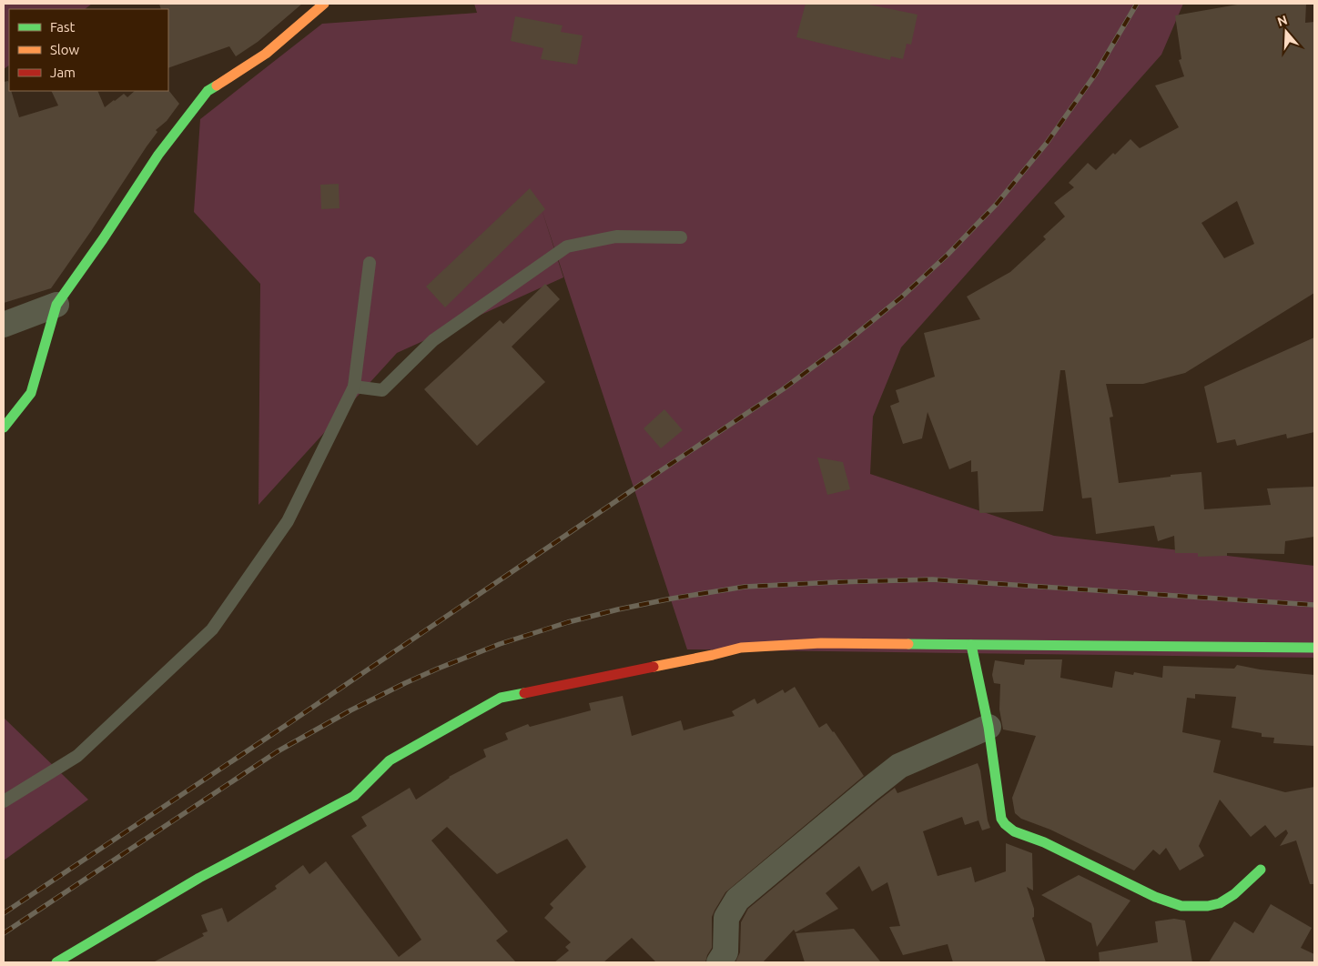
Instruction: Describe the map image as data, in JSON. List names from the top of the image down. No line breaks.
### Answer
{"legend":["Fast","Slow","Jam"],"north":"top"}
